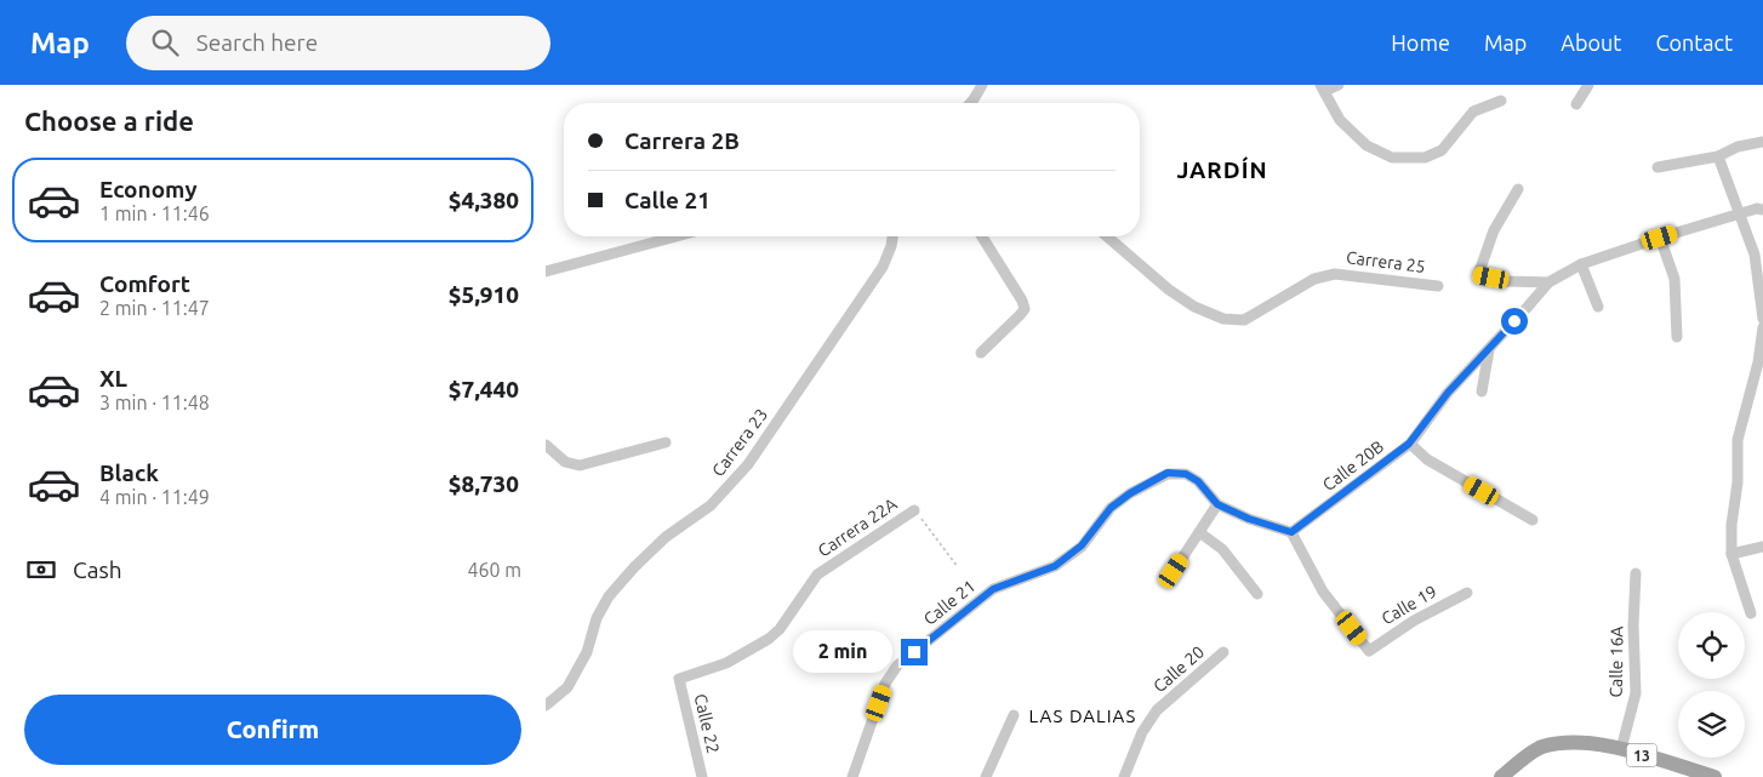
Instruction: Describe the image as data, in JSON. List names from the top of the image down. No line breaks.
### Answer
{"streets":{"main road":["13"],"street":["Carrera 25","Carrera 23","Calle 20B","Carrera 22A","Calle 21","Calle 19","Calle 16A","Calle 20","Calle 22"]},"crossings":[["Calle 20B","Calle 19"],["Carrera 22A","Calle 22"],["Calle 16A","13"]],"districts":["JARDÍN","LAS DALIAS"],"page":{"header":"Map","search":"Search here","nav":["Home","Map","About","Contact"],"heading":"Choose a ride","banner":["Carrera 2B","Calle 21"],"list":[{"name":"Economy","note":"1 min · 11:46","value":"$4,380"},{"name":"Comfort","note":"2 min · 11:47","value":"$5,910"},{"name":"XL","note":"3 min · 11:48","value":"$7,440"},{"name":"Black","note":"4 min · 11:49","value":"$8,730"}],"pay":["Cash","460 m"],"bubble":"2 min","buttons":"Confirm"}}
